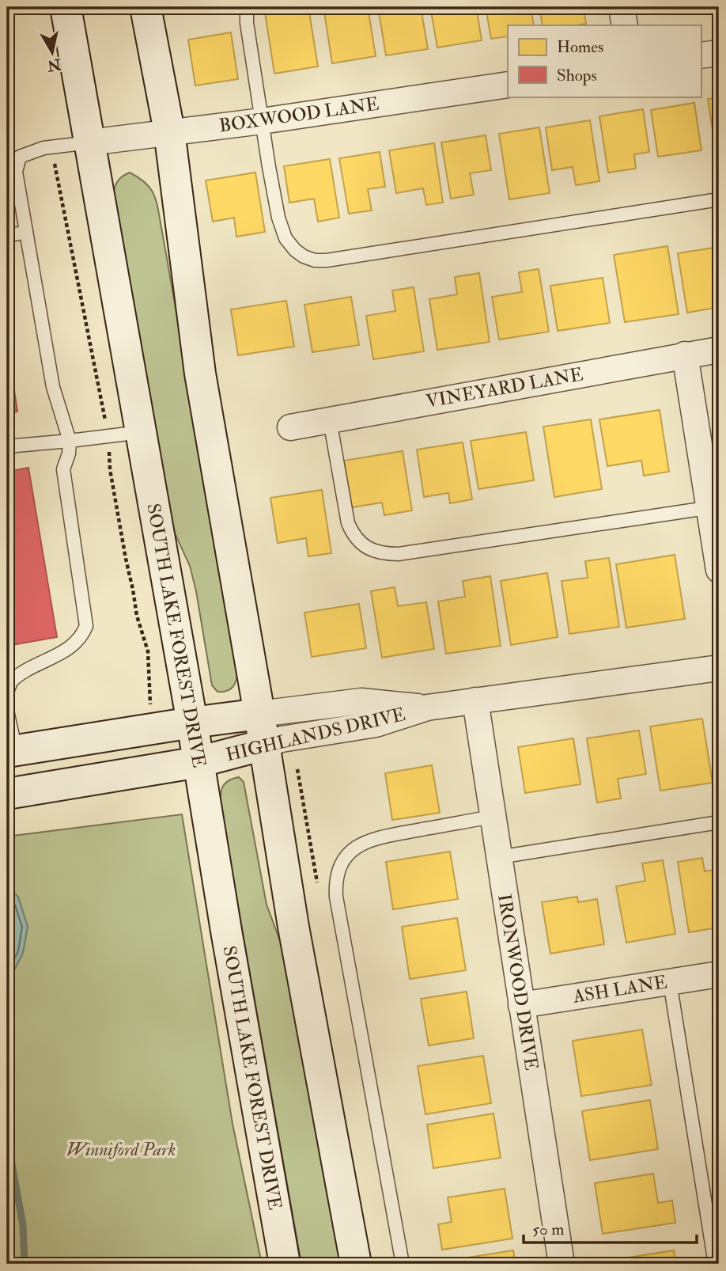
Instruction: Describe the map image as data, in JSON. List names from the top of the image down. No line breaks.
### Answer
{"streets":{"main road":["SOUTH LAKE FOREST DRIVE","HIGHLANDS DRIVE"],"street":["BOXWOOD LANE","VINEYARD LANE","IRONWOOD DRIVE","ASH LANE"]},"crossings":[["BOXWOOD LANE","SOUTH LAKE FOREST DRIVE"],["SOUTH LAKE FOREST DRIVE","HIGHLANDS DRIVE"],["HIGHLANDS DRIVE","IRONWOOD DRIVE"],["IRONWOOD DRIVE","ASH LANE"]],"parks":["Winniford Park"],"legend":["Homes","Shops"],"scale_bar":"50 m","north":"bottom"}
